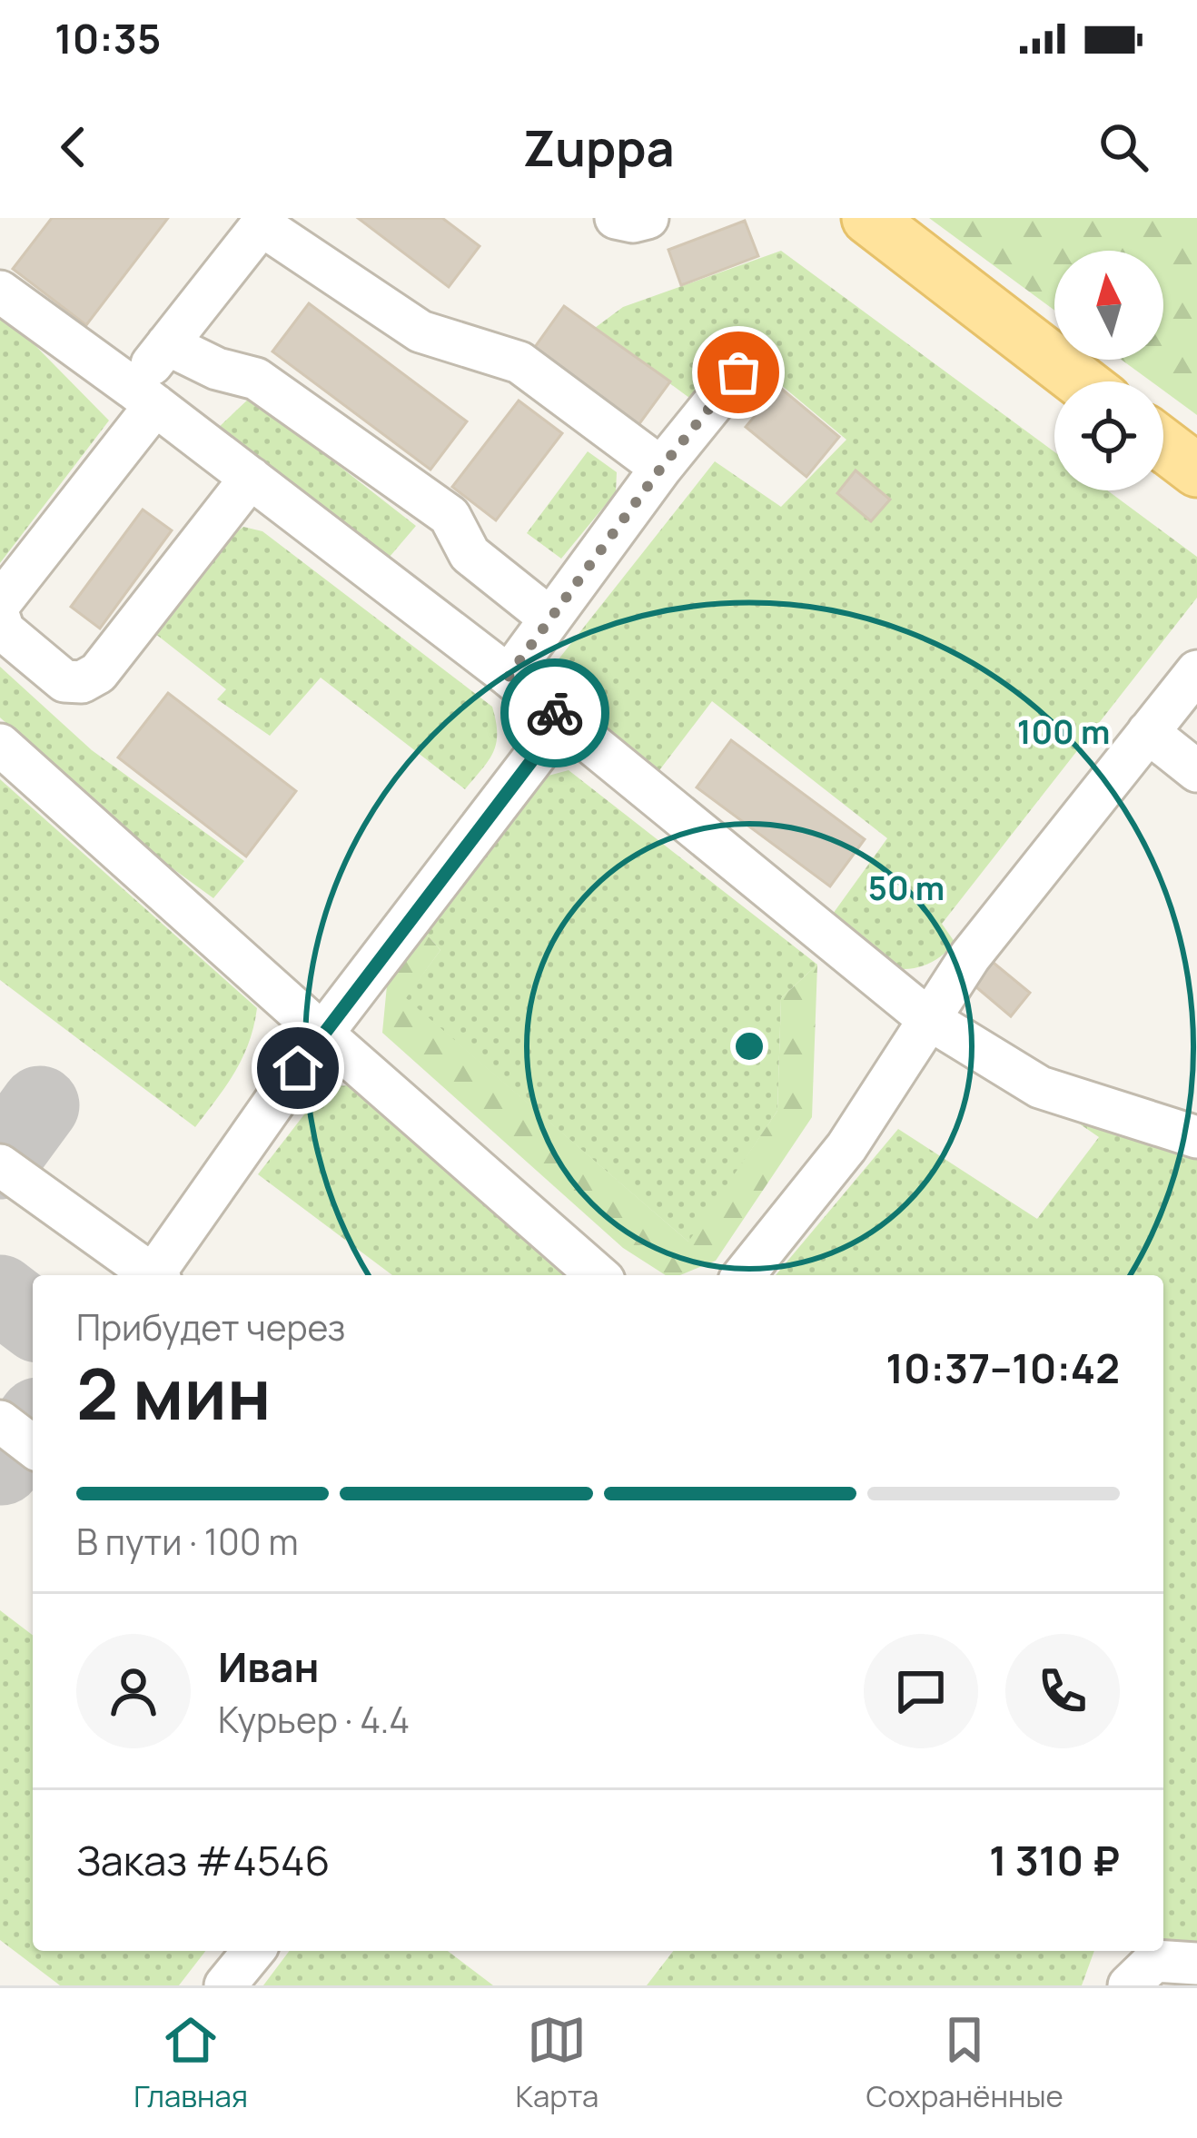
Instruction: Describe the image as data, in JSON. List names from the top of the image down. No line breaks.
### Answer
{"north":"top","page":{"status":"10:35","header":"Zuppa","heading":["2 мин","Прибудет через","10:37–10:42"],"panel":["Иван","Курьер · 4.4","Заказ #4546","1 310 ₽"],"bar":"В пути · 100 m","tabs":["Главная","Карта","Сохранённые"]},"rings":["100 m","50 m"]}
